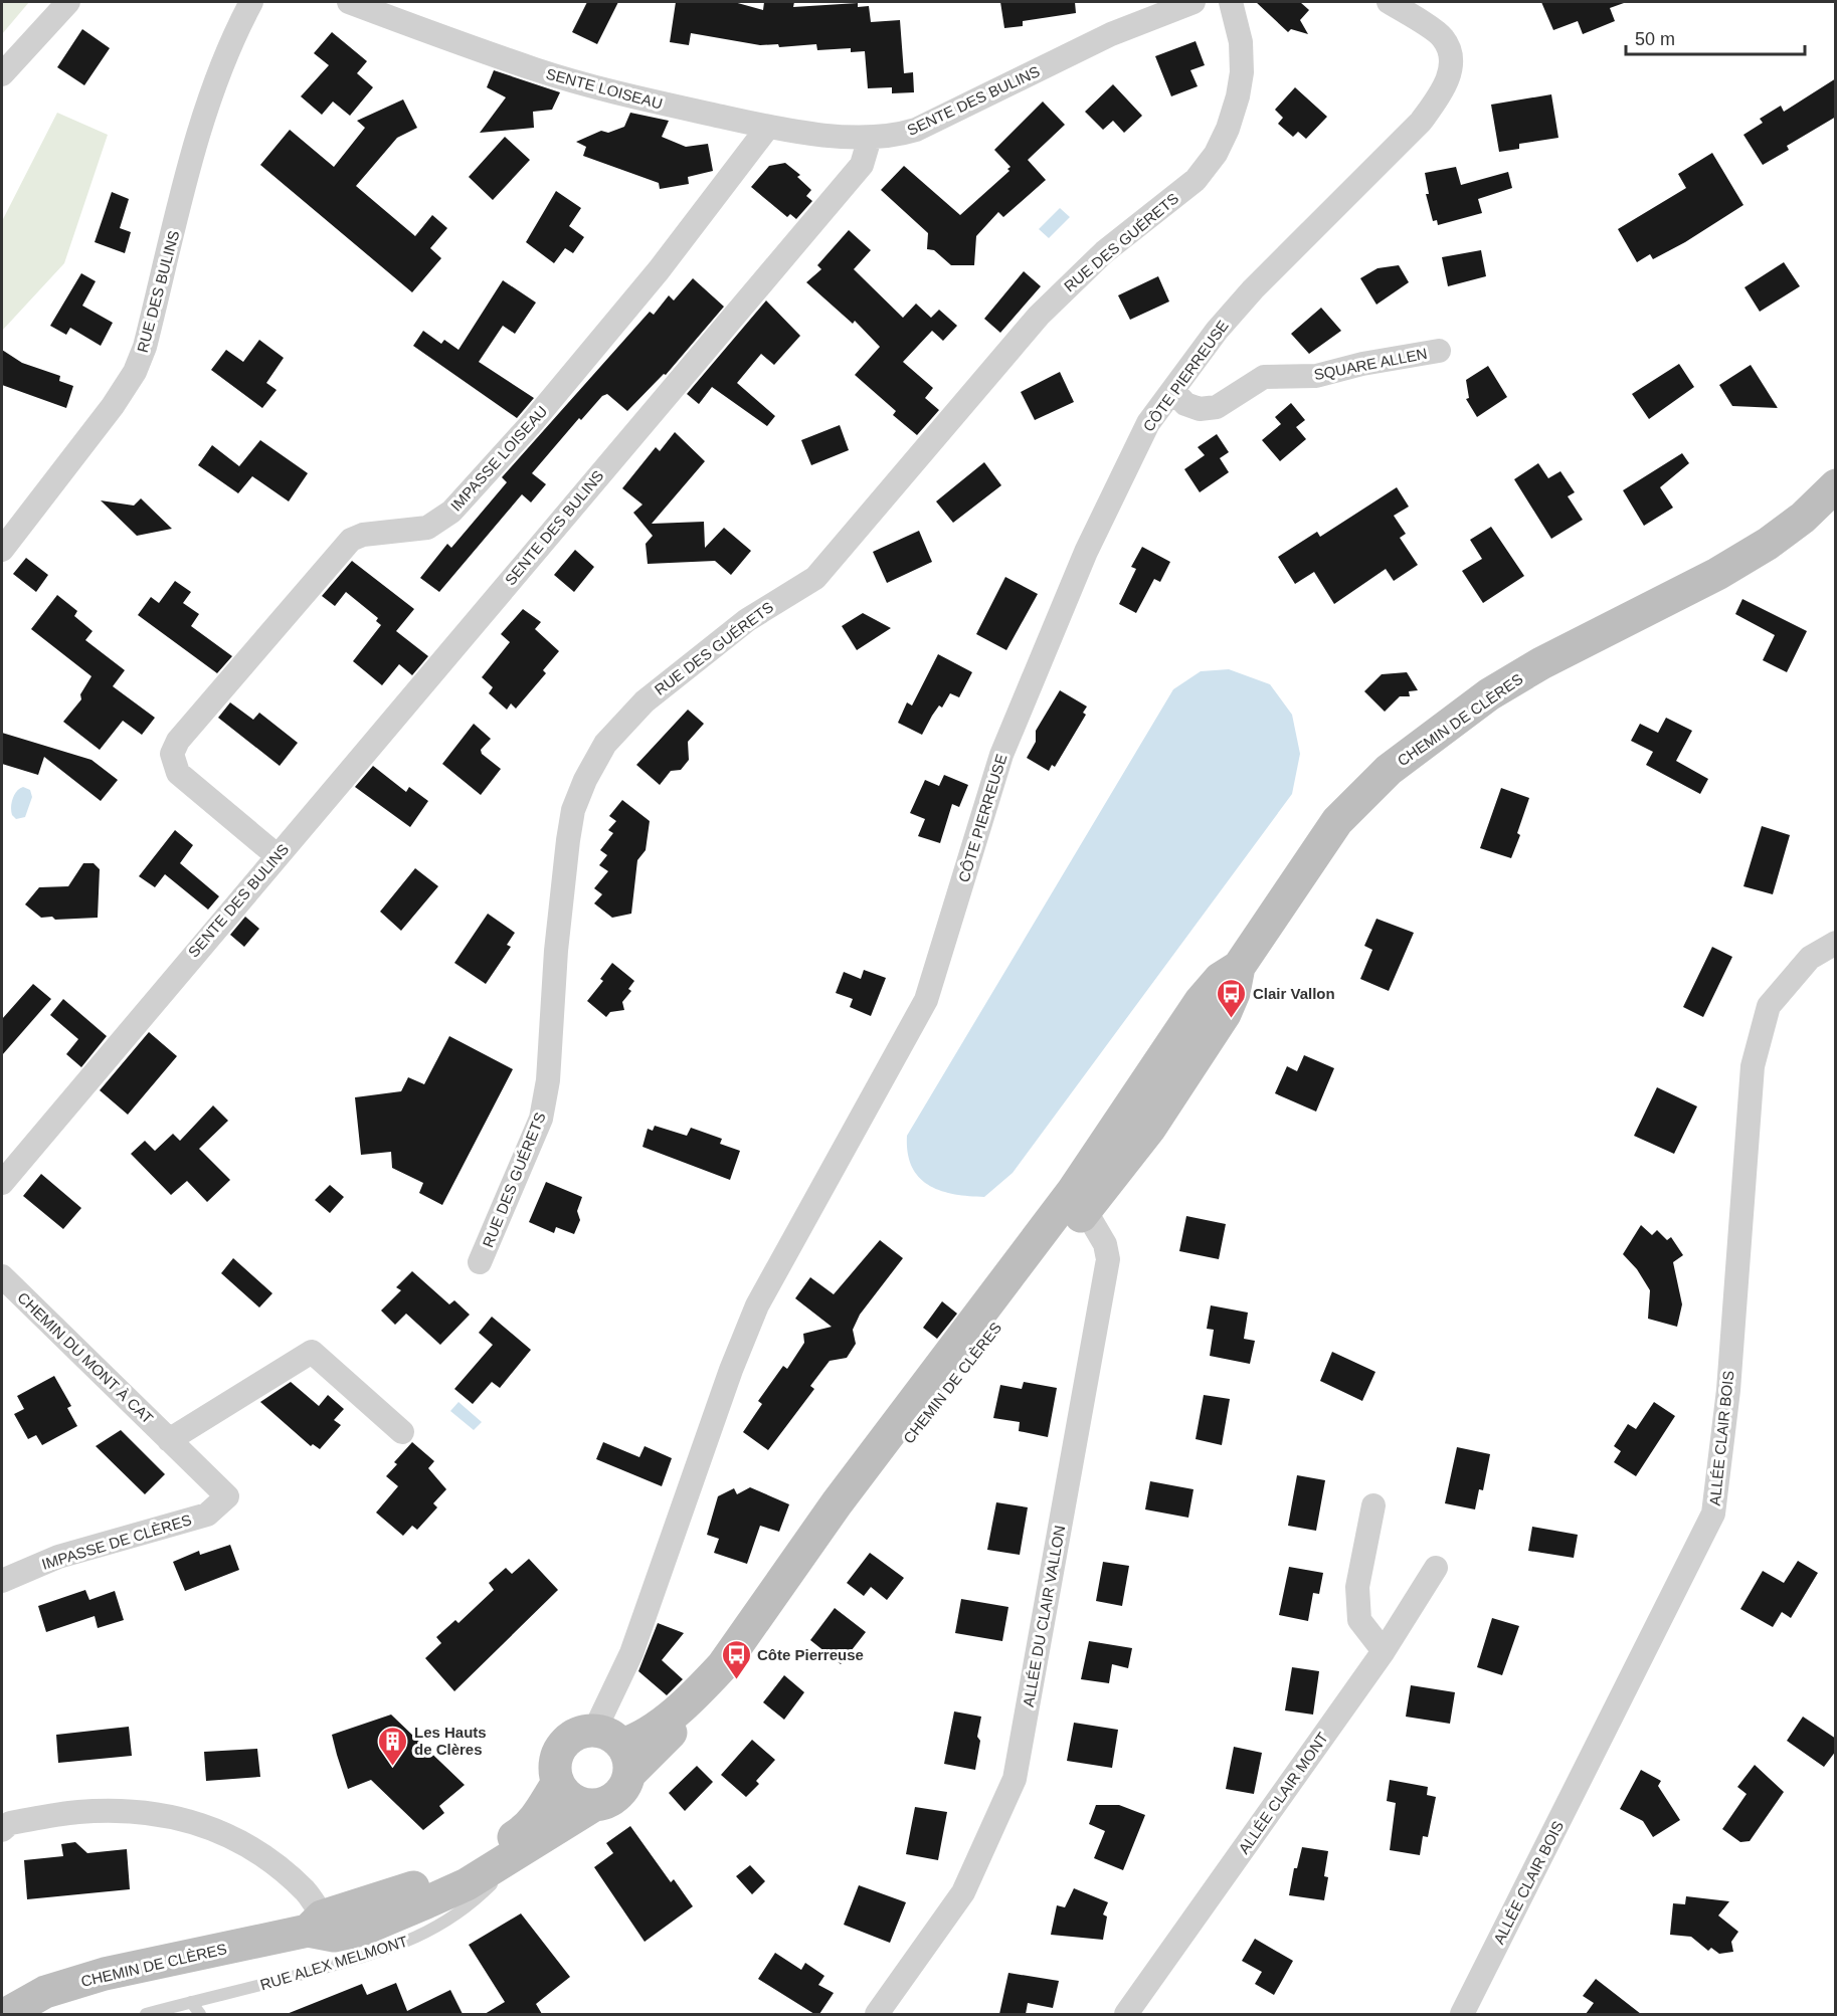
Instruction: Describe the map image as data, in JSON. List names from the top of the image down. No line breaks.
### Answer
{"streets":{"street":["SENTE LOISEAU","SENTE DES BULINS","RUE DES GUÉRETS","RUE DES BULINS","SQUARE ALLEN","CÔTE PIERREUSE","IMPASSE LOISEAU","CHEMIN DE CLÈRES","CHEMIN DU MONT À CAT","ALLÉE CLAIR BOIS","IMPASSE DE CLÈRES","ALLÉE DU CLAIR VALLON","ALLÉE CLAIR MONT"],"lane":["RUE ALEX MELMONT"]},"crossings":[["SENTE LOISEAU","SENTE DES BULINS"],["SENTE LOISEAU","IMPASSE LOISEAU"],["SENTE DES BULINS","IMPASSE LOISEAU"],["SQUARE ALLEN","CÔTE PIERREUSE"],["CÔTE PIERREUSE","CHEMIN DE CLÈRES"],["CHEMIN DE CLÈRES","ALLÉE DU CLAIR VALLON"],["CHEMIN DU MONT À CAT","IMPASSE DE CLÈRES"]],"places":{"bus stop":["Clair Vallon","Côte Pierreuse"],"building":["Les Hauts de Clères"]},"scale_bar":"50 m"}
